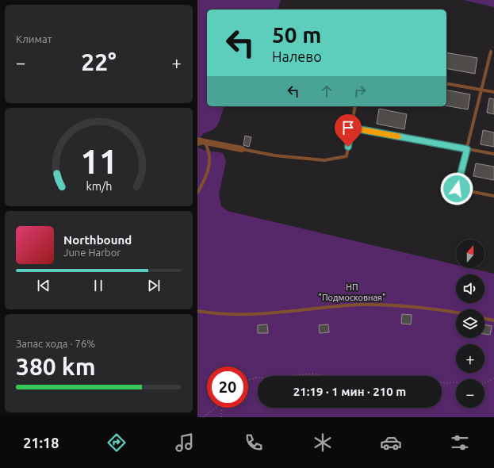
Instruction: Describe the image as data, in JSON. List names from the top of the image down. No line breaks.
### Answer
{"parks":["НП \"Подмосковная\""],"north":"top","page":{"tile":["Климат",["Запас хода · 76%","380 km"]],"turn":["50 m","Налево"],"heat":["−","22°","+"],"song":["Northbound","June Harbor"],"map_buttons":["+","−"],"limit":"20","trip":"21:19 · 1 мин · 210 m","tabs":"21:18","gauge":["11","km/h"]}}
